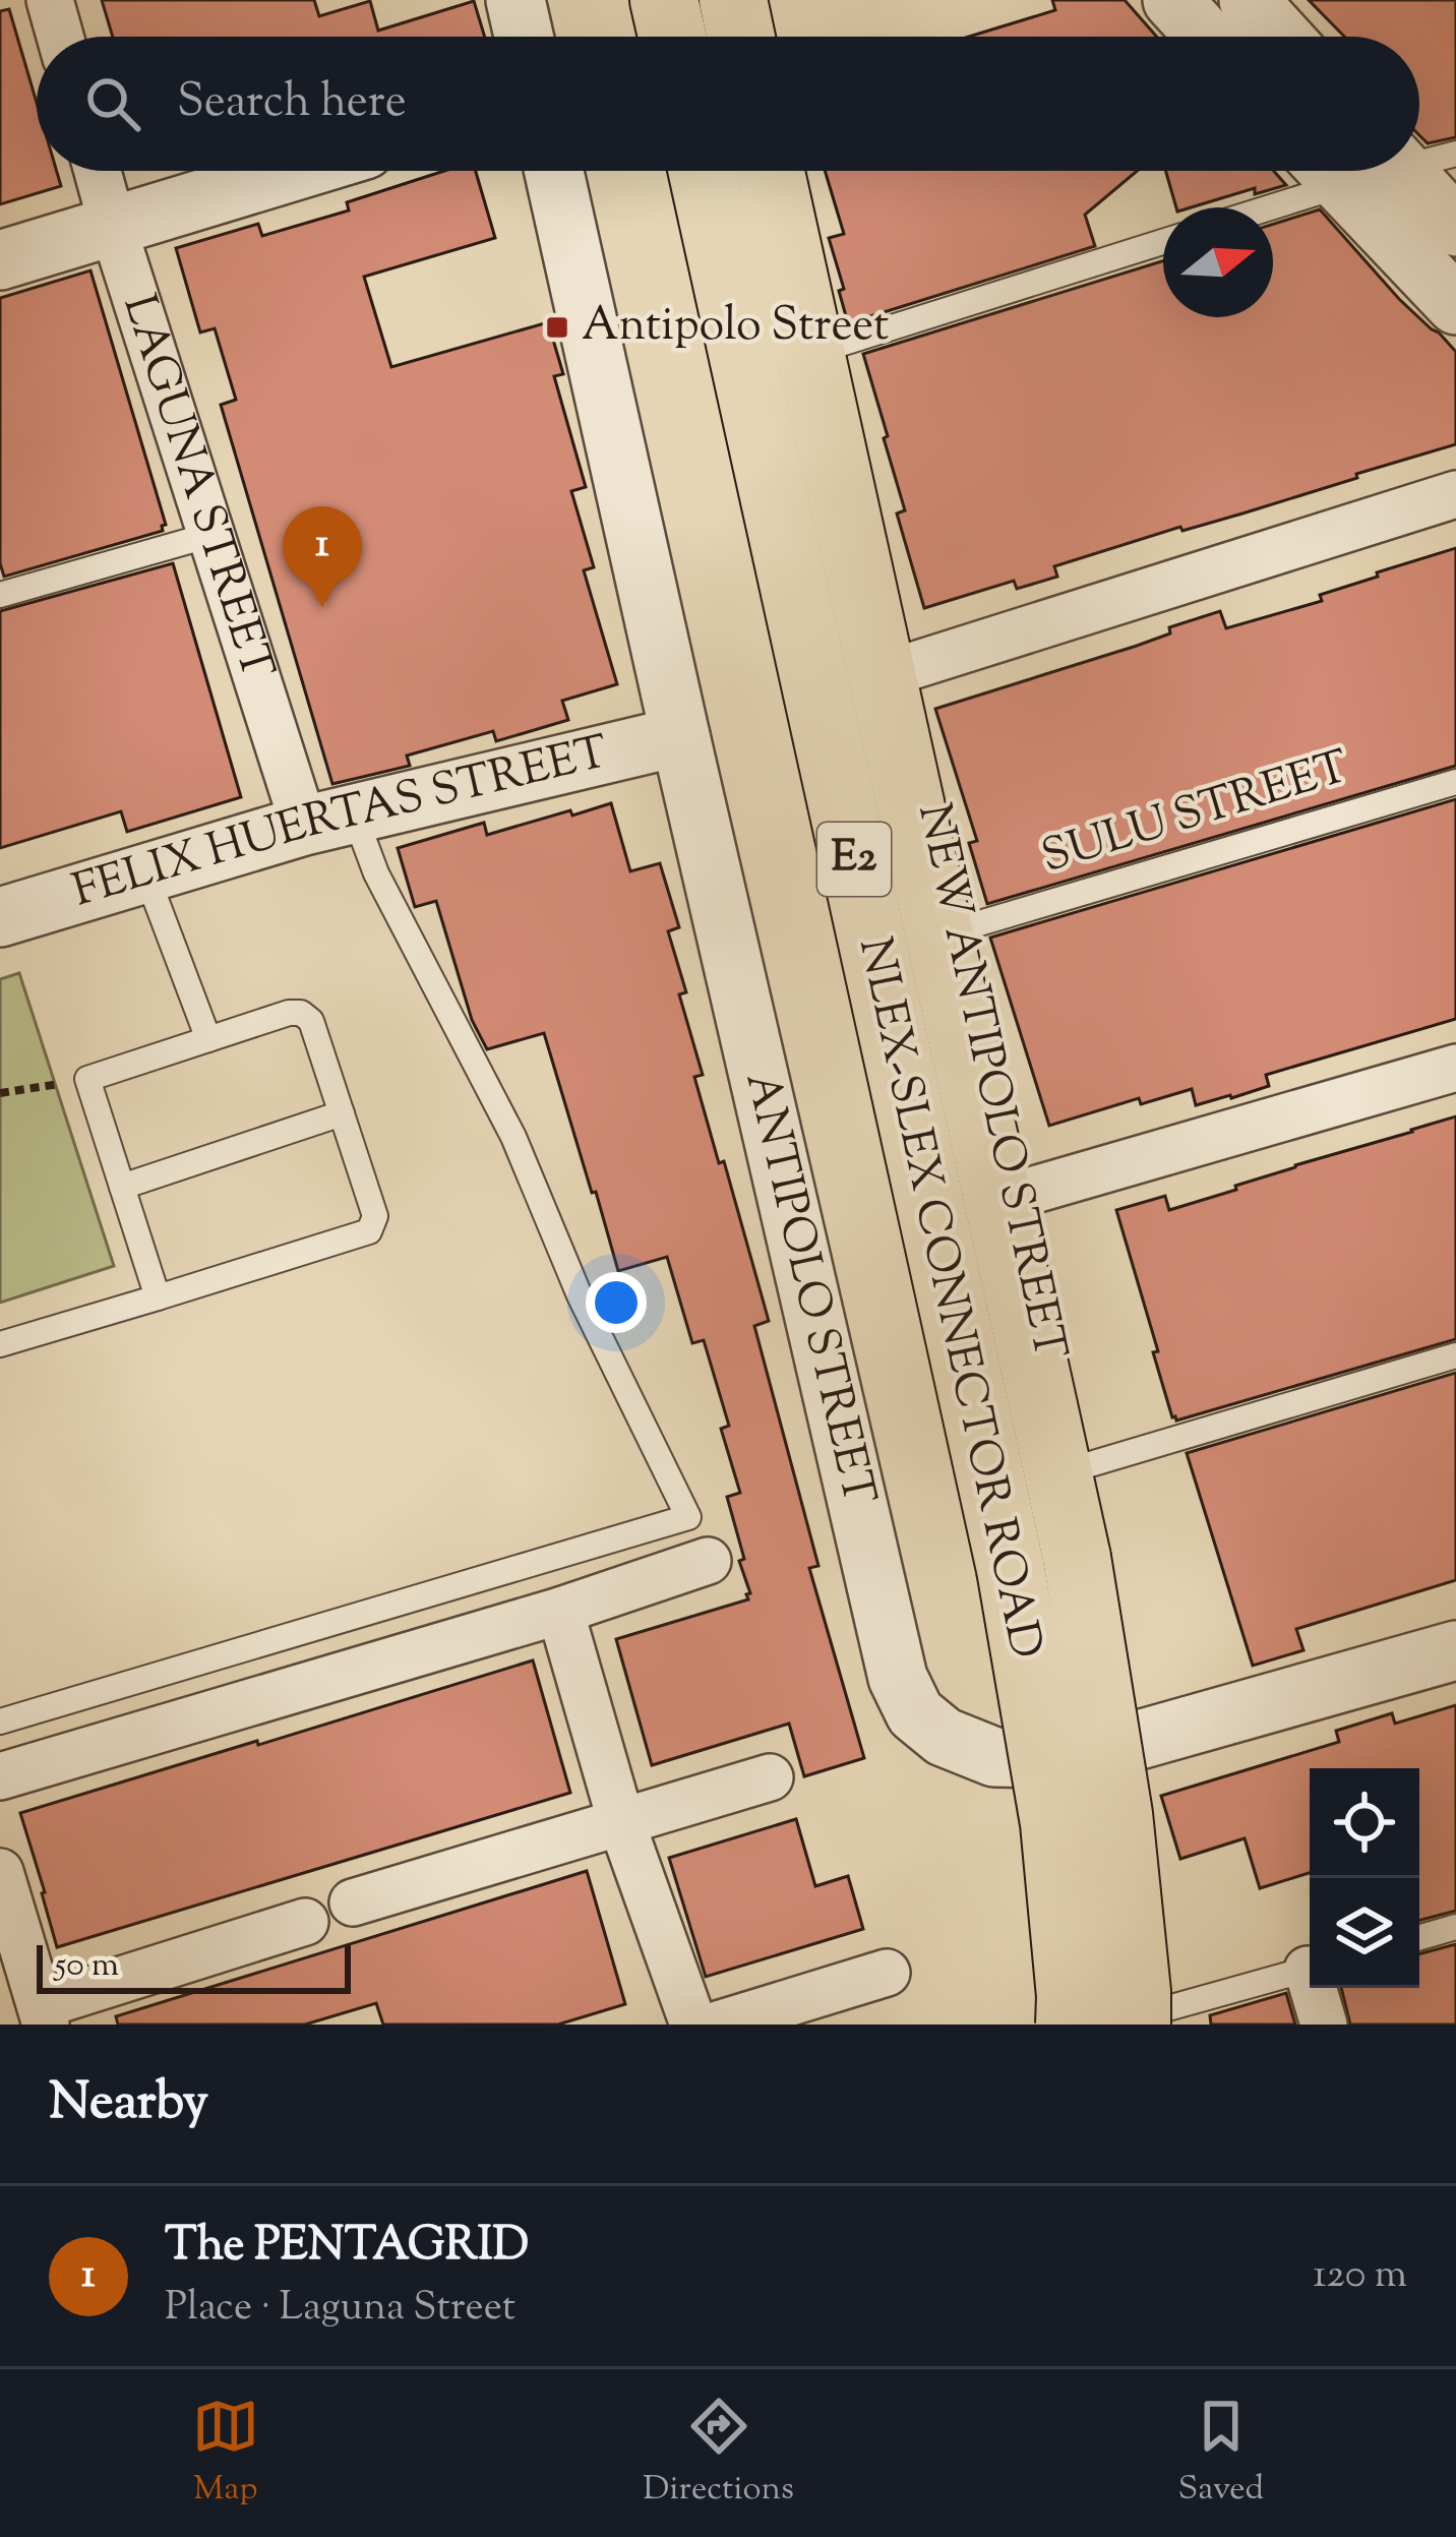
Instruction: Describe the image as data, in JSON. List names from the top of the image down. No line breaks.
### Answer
{"streets":{"highway":["E2","NLEX-SLEX CONNECTOR ROAD"],"street":["LAGUNA STREET","FELIX HUERTAS STREET","NEW ANTIPOLO STREET","ANTIPOLO STREET"],"lane":["SULU STREET"]},"crossings":[["LAGUNA STREET","FELIX HUERTAS STREET"],["SULU STREET","NEW ANTIPOLO STREET"],["FELIX HUERTAS STREET","ANTIPOLO STREET"],["NEW ANTIPOLO STREET","ANTIPOLO STREET"],["NEW ANTIPOLO STREET","NLEX-SLEX CONNECTOR ROAD"]],"places":{"transit":["Antipolo Street"]},"scale_bar":"50 m","north":"right","page":{"search":"Search here","pins":"1","scale":"50 m","heading":"Nearby","list":[{"mark":"1","name":"The PENTAGRID","note":"Place · Laguna Street","value":"120 m"}],"nav":["Map","Directions","Saved"]}}
